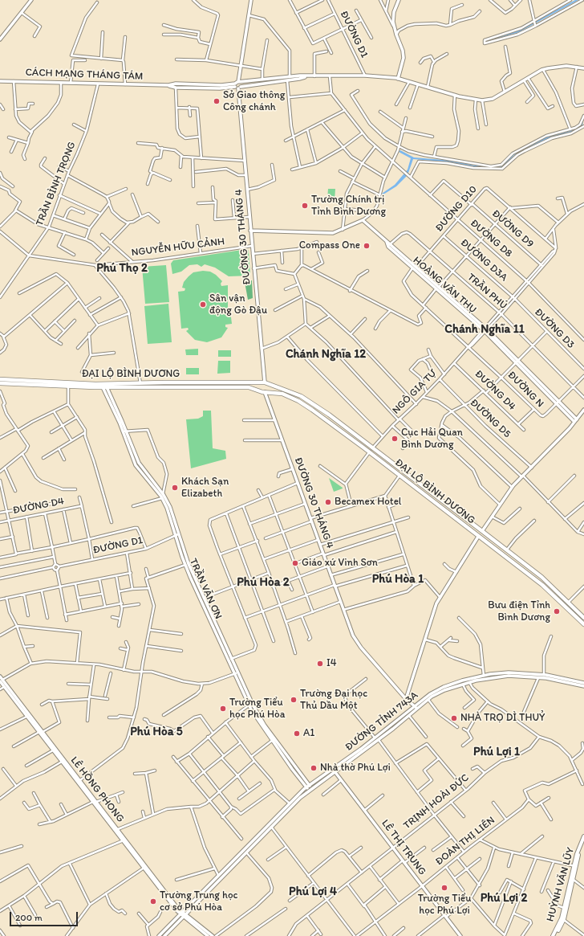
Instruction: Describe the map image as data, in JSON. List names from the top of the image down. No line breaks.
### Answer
{"streets":{"highway":["ĐẠI LỘ BÌNH DƯƠNG"],"main road":["HUỲNH VĂN LŨY"],"street":["ĐƯỜNG D1","CÁCH MẠNG THÁNG TÁM","TRẦN BÌNH TRỌNG","ĐƯỜNG D10","ĐƯỜNG D9","ĐƯỜNG 30 THÁNG 4","ĐƯỜNG D8","NGUYỄN HỮU CẢNH","ĐƯỜNG D3A","HOÀNG VĂN THỤ","TRẦN PHÚ","ĐƯỜNG D3","ĐƯỜNG N","ĐƯỜNG D4","NGÔ GIA TỰ","ĐƯỜNG D5","TRẦN VĂN ƠN","ĐƯỜNG TỈNH 743A","LÊ HỒNG PHONG","TRỊNH HOÀI ĐỨC","ĐOÀN THỊ LIÊN","LÊ THỊ TRUNG"]},"crossings":[["ĐƯỜNG D1","CÁCH MẠNG THÁNG TÁM"],["ĐƯỜNG D1","TRẦN VĂN ƠN"],["CÁCH MẠNG THÁNG TÁM","TRẦN BÌNH TRỌNG"],["CÁCH MẠNG THÁNG TÁM","ĐƯỜNG 30 THÁNG 4"],["TRẦN BÌNH TRỌNG","NGUYỄN HỮU CẢNH"],["ĐƯỜNG D10","ĐƯỜNG D9"],["ĐƯỜNG D10","ĐƯỜNG D8"],["ĐƯỜNG D10","ĐƯỜNG D3A"],["ĐƯỜNG D10","HOÀNG VĂN THỤ"],["ĐƯỜNG D10","TRẦN PHÚ"],["ĐƯỜNG D10","NGÔ GIA TỰ"],["ĐƯỜNG D9","ĐƯỜNG D8"],["ĐƯỜNG D9","NGÔ GIA TỰ"],["ĐƯỜNG 30 THÁNG 4","NGUYỄN HỮU CẢNH"],["ĐƯỜNG 30 THÁNG 4","ĐẠI LỘ BÌNH DƯƠNG"],["ĐƯỜNG 30 THÁNG 4","ĐƯỜNG TỈNH 743A"],["ĐƯỜNG D8","NGÔ GIA TỰ"],["ĐƯỜNG D3A","ĐƯỜNG D3"],["ĐƯỜNG D3A","NGÔ GIA TỰ"],["HOÀNG VĂN THỤ","TRẦN PHÚ"],["HOÀNG VĂN THỤ","ĐƯỜNG N"],["HOÀNG VĂN THỤ","NGÔ GIA TỰ"],["TRẦN PHÚ","ĐƯỜNG N"],["TRẦN PHÚ","NGÔ GIA TỰ"],["ĐƯỜNG D3","NGÔ GIA TỰ"],["ĐẠI LỘ BÌNH DƯƠNG","NGÔ GIA TỰ"],["ĐẠI LỘ BÌNH DƯƠNG","TRẦN VĂN ƠN"],["ĐƯỜNG N","NGÔ GIA TỰ"],["ĐƯỜNG D4","NGÔ GIA TỰ"],["NGÔ GIA TỰ","ĐƯỜNG D5"],["TRẦN VĂN ƠN","ĐƯỜNG TỈNH 743A"],["ĐƯỜNG TỈNH 743A","LÊ HỒNG PHONG"],["ĐƯỜNG TỈNH 743A","LÊ THỊ TRUNG"],["TRỊNH HOÀI ĐỨC","LÊ THỊ TRUNG"],["ĐOÀN THỊ LIÊN","LÊ THỊ TRUNG"]],"districts":["Phú Thọ 2","Chánh Nghĩa 11","Chánh Nghĩa 12","Phú Hòa 1","Phú Hòa 2","Phú Hòa 5","Phú Lợi 1","Phú Lợi 4","Phú Lợi 2"],"places":["Sở Giao thông Công chánh","Trường Chính trị Tỉnh Bình Dương","Compass One","Sân vận động Gò Đậu","Cục Hải Quan Bình Dương","Khách Sạn Elizabeth","Becamex Hotel","Giáo xứ Vinh Sơn","Bưu điện Tỉnh Bình Dương","I4","Trường Đại học Thủ Dầu Một","Trường Tiểu học Phú Hòa","NHÀ TRỌ DÌ THUỶ","A1","Nhà thờ Phú Lợi","Trường Tiểu học Phú Lợi","Trường Trung học cơ sở Phú Hòa"],"scale_bar":"200 m"}
